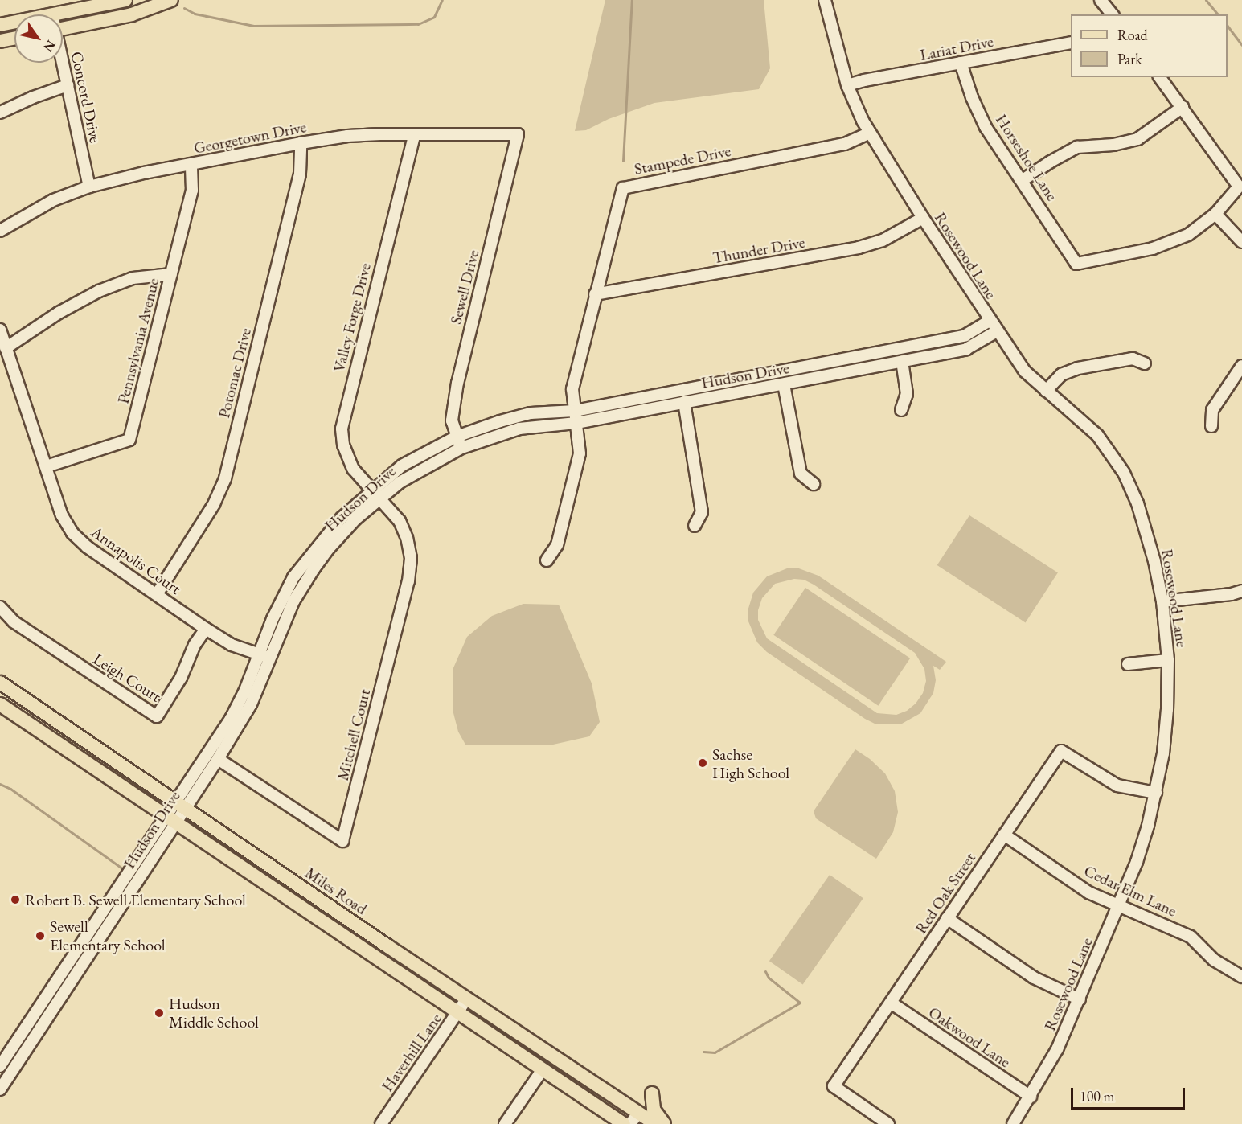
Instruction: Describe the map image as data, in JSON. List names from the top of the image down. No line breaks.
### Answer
{"streets":{"main road":["Miles Road"],"street":["Lariat Drive","Concord Drive","Georgetown Drive","Horseshoe Lane","Stampede Drive","Thunder Drive","Rosewood Lane","Sewell Drive","Valley Forge Drive","Pennsylvania Avenue","Potomac Drive","Hudson Drive","Annapolis Court","Leigh Court","Mitchell Court","Cedar Elm Lane","Red Oak Street","Oakwood Lane","Haverhill Lane"]},"crossings":[["Lariat Drive","Horseshoe Lane"],["Lariat Drive","Rosewood Lane"],["Concord Drive","Georgetown Drive"],["Georgetown Drive","Sewell Drive"],["Georgetown Drive","Valley Forge Drive"],["Georgetown Drive","Pennsylvania Avenue"],["Georgetown Drive","Potomac Drive"],["Stampede Drive","Thunder Drive"],["Stampede Drive","Rosewood Lane"],["Stampede Drive","Hudson Drive"],["Thunder Drive","Rosewood Lane"],["Rosewood Lane","Hudson Drive"],["Rosewood Lane","Cedar Elm Lane"],["Rosewood Lane","Red Oak Street"],["Rosewood Lane","Oakwood Lane"],["Sewell Drive","Hudson Drive"],["Valley Forge Drive","Hudson Drive"],["Valley Forge Drive","Mitchell Court"],["Pennsylvania Avenue","Annapolis Court"],["Potomac Drive","Annapolis Court"],["Hudson Drive","Annapolis Court"],["Hudson Drive","Mitchell Court"],["Hudson Drive","Miles Road"],["Annapolis Court","Leigh Court"],["Miles Road","Haverhill Lane"],["Cedar Elm Lane","Red Oak Street"],["Red Oak Street","Oakwood Lane"]],"places":["Sachse High School","Robert B. Sewell Elementary School","Sewell Elementary School","Hudson Middle School"],"legend":["Road","Park"],"scale_bar":"100 m","north":"bottom right"}
